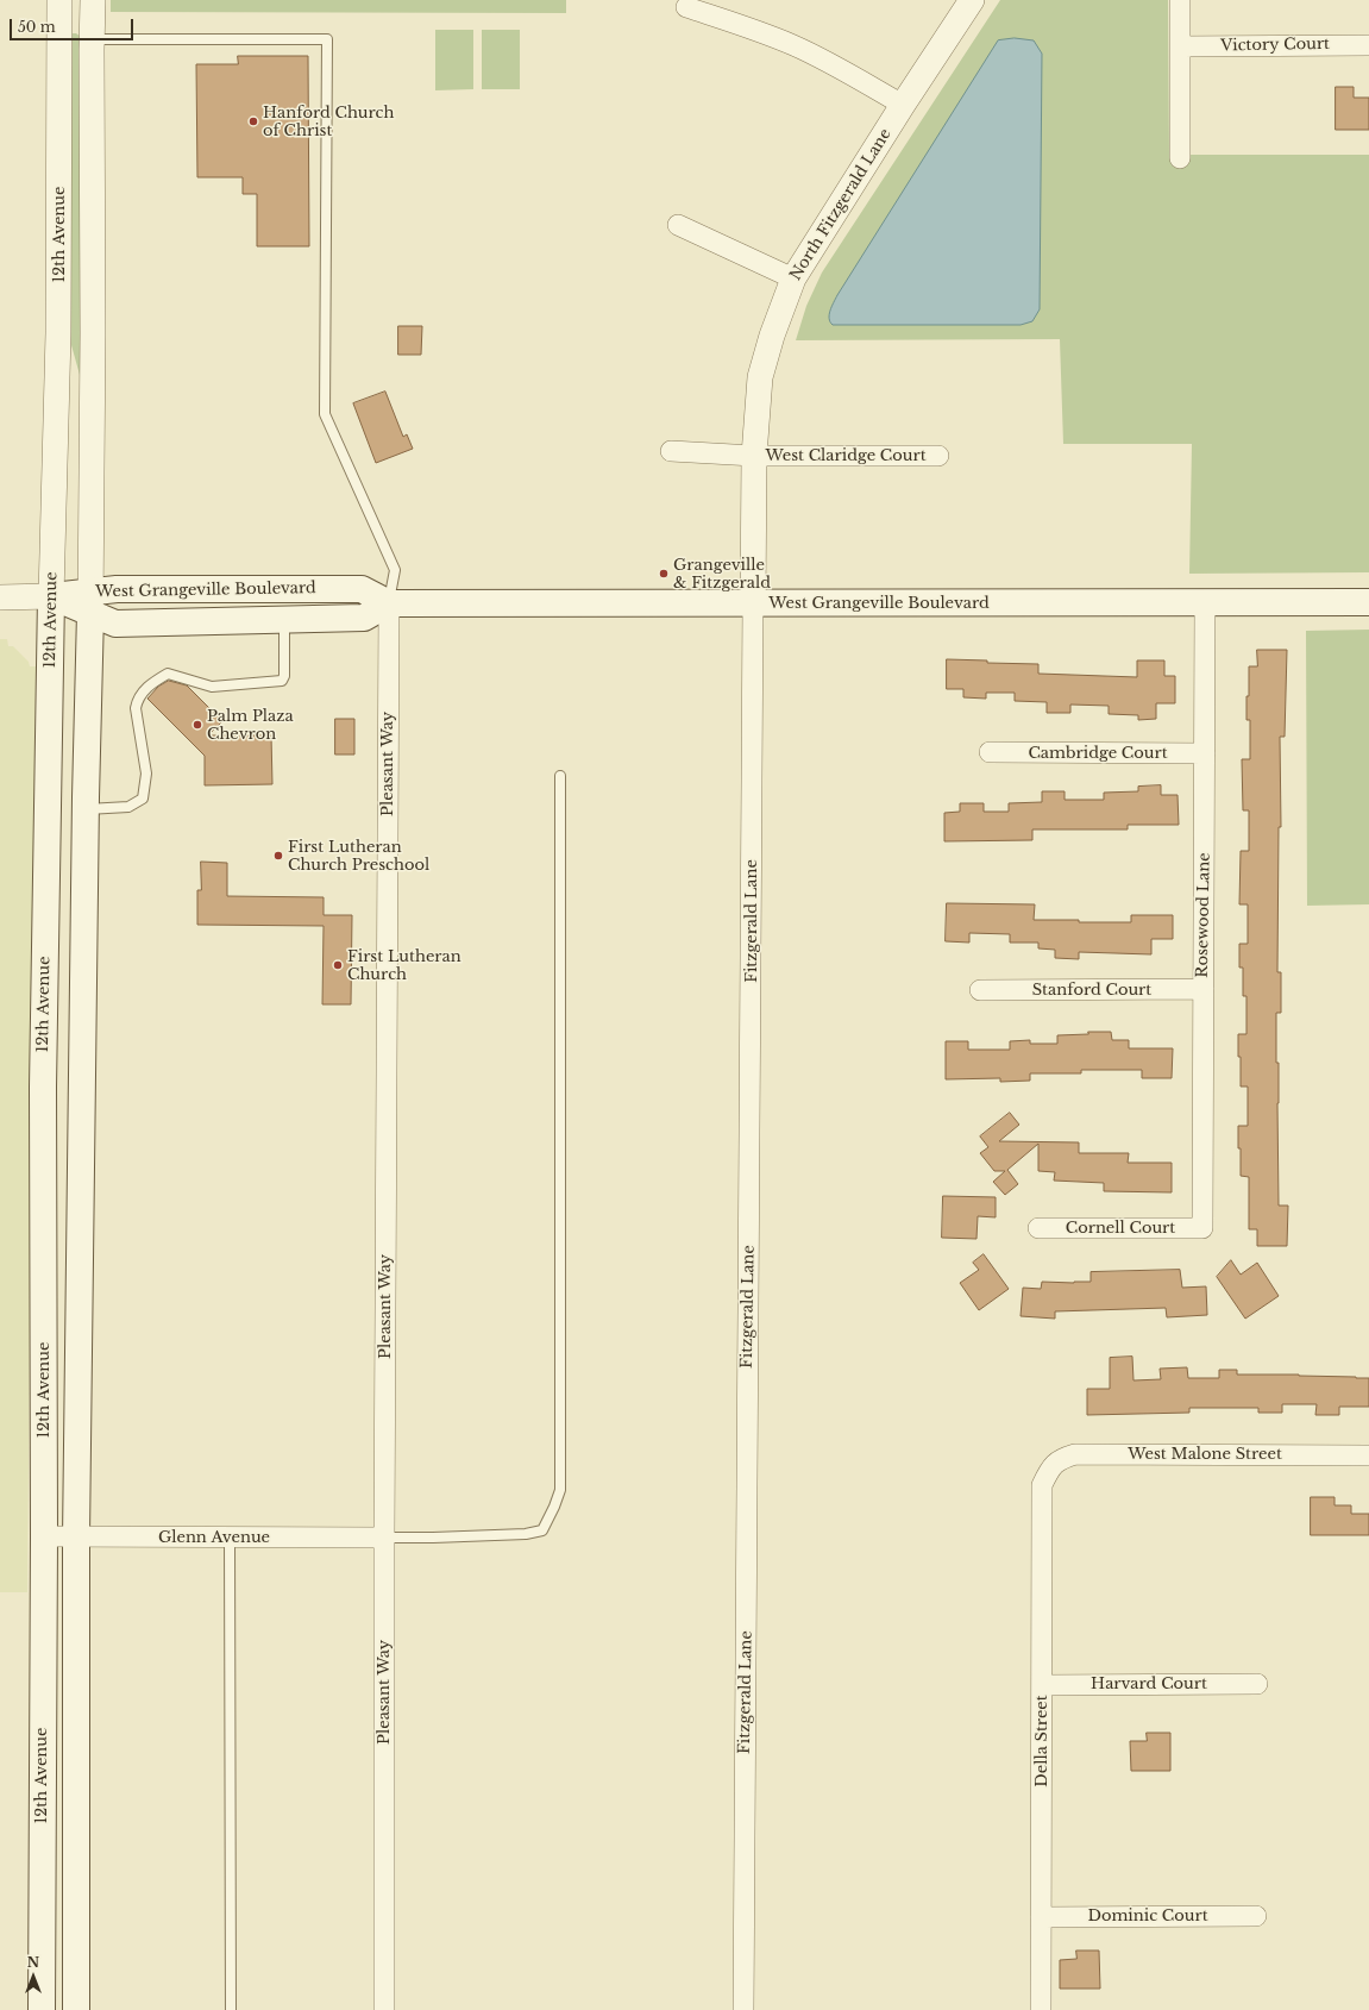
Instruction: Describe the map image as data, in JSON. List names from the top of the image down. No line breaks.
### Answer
{"streets":{"main road":["12th Avenue","West Grangeville Boulevard"],"street":["Victory Court","North Fitzgerald Lane","West Claridge Court","Cambridge Court","Pleasant Way","Rosewood Lane","Fitzgerald Lane","Stanford Court","Cornell Court","West Malone Street","Glenn Avenue","Harvard Court","Della Street","Dominic Court"]},"crossings":[["North Fitzgerald Lane","West Claridge Court"],["North Fitzgerald Lane","West Grangeville Boulevard"],["North Fitzgerald Lane","Fitzgerald Lane"],["12th Avenue","West Grangeville Boulevard"],["12th Avenue","Glenn Avenue"],["West Grangeville Boulevard","Pleasant Way"],["West Grangeville Boulevard","Rosewood Lane"],["West Grangeville Boulevard","Fitzgerald Lane"],["Cambridge Court","Rosewood Lane"],["Pleasant Way","Glenn Avenue"],["Rosewood Lane","Stanford Court"],["Rosewood Lane","Cornell Court"],["West Malone Street","Della Street"],["Harvard Court","Della Street"],["Della Street","Dominic Court"]],"places":["Hanford Church of Christ","Grangeville & Fitzgerald","Palm Plaza Chevron","First Lutheran Church Preschool","First Lutheran Church"],"scale_bar":"50 m","north":"top"}
